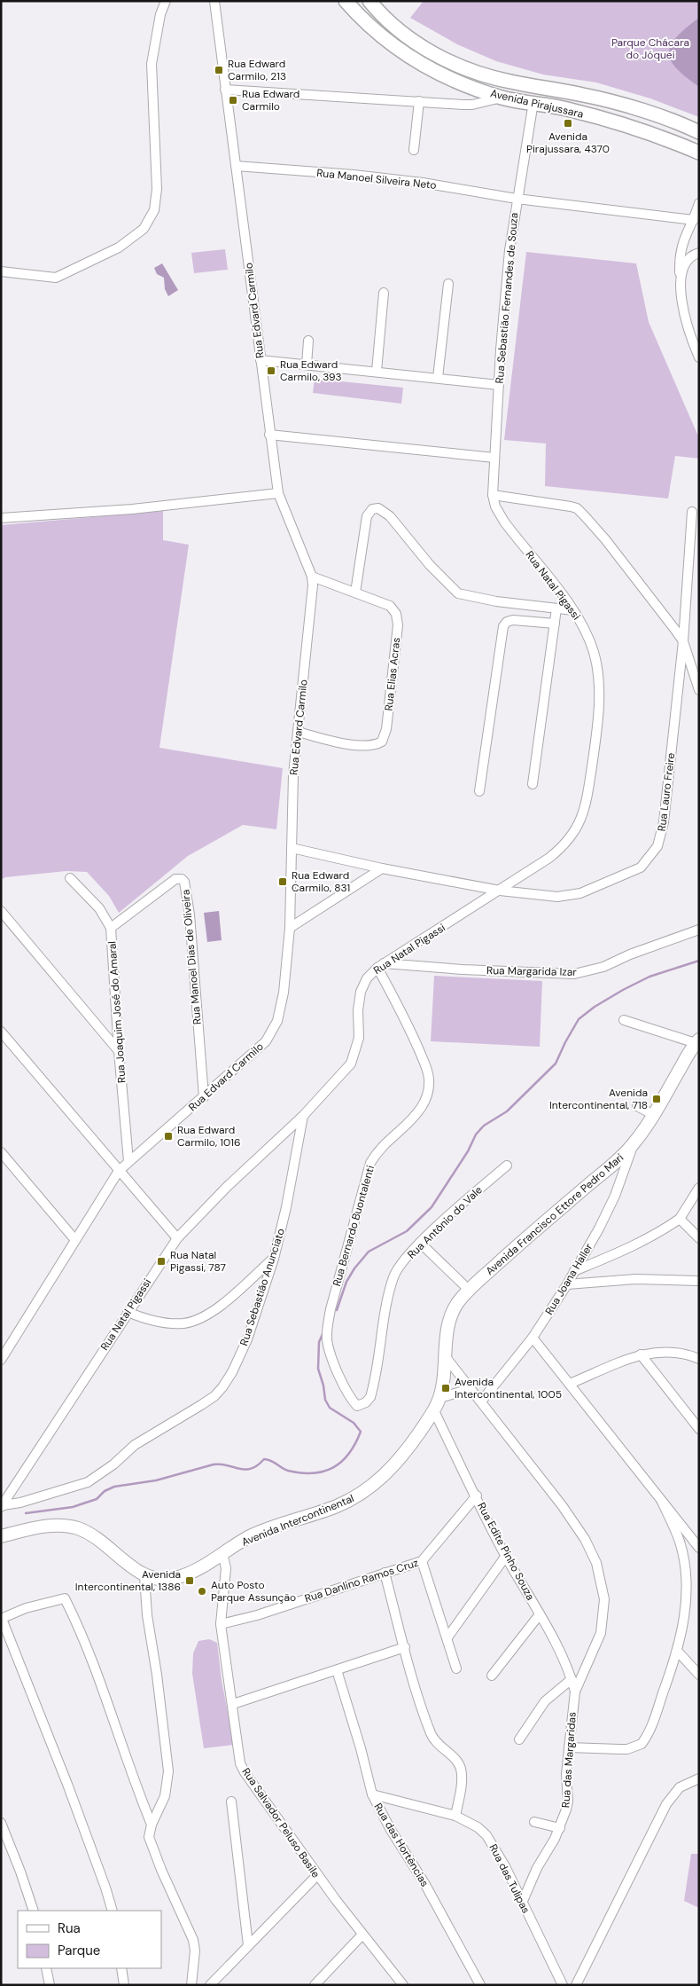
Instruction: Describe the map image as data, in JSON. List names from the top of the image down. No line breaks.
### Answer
{"streets":{"main road":["Avenida Pirajussara"],"street":["Rua Manoel Silveira Neto","Rua Sebastião Fernandes de Souza","Rua Edvard Carmilo","Rua Natal Pigassi","Rua Elias Acras","Rua Lauro Freire","Rua Manoel Dias de Oliveira","Rua Margarida Izar","Rua Joaquim José do Amaral","Avenida Francisco Ettore Pedro Mari","Rua Antônio do Vale","Rua Bernardo Buontalenti","Rua Joana Haller","Rua Sebastião Anunciato","Avenida Intercontinental","Rua Edite Pinho Souza","Rua Danlino Ramos Cruz","Rua das Margaridas","Rua Salvador Peluso Basile","Rua das Hortências","Rua das Tulipas"]},"crossings":[["Avenida Pirajussara","Rua Sebastião Fernandes de Souza"],["Rua Manoel Silveira Neto","Rua Sebastião Fernandes de Souza"],["Rua Manoel Silveira Neto","Rua Edvard Carmilo"],["Rua Sebastião Fernandes de Souza","Rua Natal Pigassi"],["Rua Edvard Carmilo","Rua Elias Acras"],["Rua Edvard Carmilo","Rua Lauro Freire"],["Rua Edvard Carmilo","Rua Manoel Dias de Oliveira"],["Rua Edvard Carmilo","Rua Joaquim José do Amaral"],["Rua Natal Pigassi","Rua Lauro Freire"],["Rua Natal Pigassi","Rua Margarida Izar"],["Rua Natal Pigassi","Rua Bernardo Buontalenti"],["Rua Natal Pigassi","Rua Sebastião Anunciato"],["Rua Manoel Dias de Oliveira","Rua Joaquim José do Amaral"],["Rua Margarida Izar","Rua Bernardo Buontalenti"],["Avenida Francisco Ettore Pedro Mari","Rua Joana Haller"],["Avenida Francisco Ettore Pedro Mari","Avenida Intercontinental"],["Avenida Francisco Ettore Pedro Mari","Rua das Margaridas"],["Rua Antônio do Vale","Rua Bernardo Buontalenti"],["Rua Joana Haller","Rua das Margaridas"],["Avenida Intercontinental","Rua Edite Pinho Souza"],["Avenida Intercontinental","Rua Salvador Peluso Basile"],["Rua Edite Pinho Souza","Rua Danlino Ramos Cruz"],["Rua Edite Pinho Souza","Rua das Margaridas"],["Rua Danlino Ramos Cruz","Rua Salvador Peluso Basile"],["Rua das Margaridas","Rua das Tulipas"],["Rua das Hortências","Rua das Tulipas"]],"parks":["Parque Chácara do Jóquei"],"places":{"transit":["Rua Edward Carmilo, 213","Rua Edward Carmilo","Avenida Pirajussara, 4370","Rua Edward Carmilo, 393","Rua Edward Carmilo, 831","Avenida Intercontinental, 718","Rua Edward Carmilo, 1016","Rua Natal Pigassi, 787","Avenida Intercontinental, 1005","Avenida Intercontinental, 1386"],"other":["Auto Posto Parque Assunção"]},"legend":["Rua","Parque"]}
